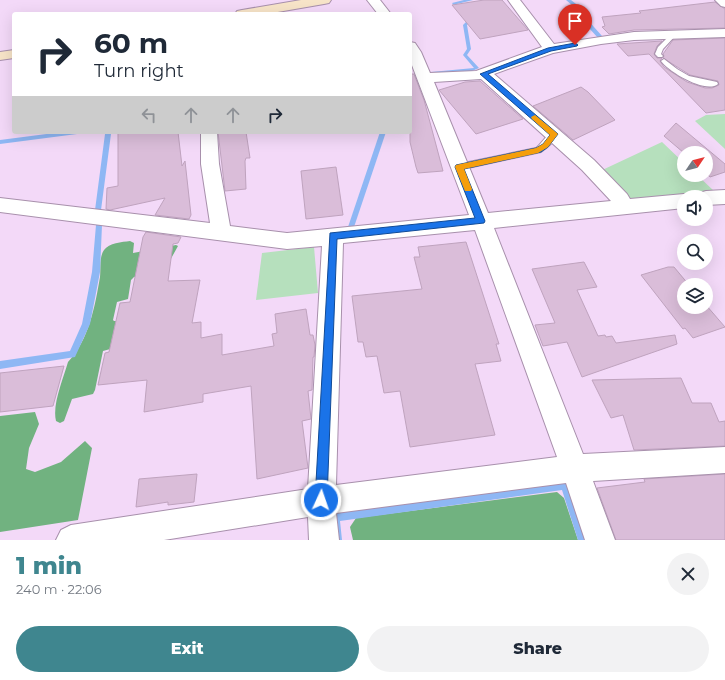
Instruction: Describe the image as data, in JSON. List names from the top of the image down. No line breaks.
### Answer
{"north":"top right","page":{"turn":["60 m","Turn right"],"heading":["1 min","240 m · 22:06"],"buttons":["Exit","Share"]}}
